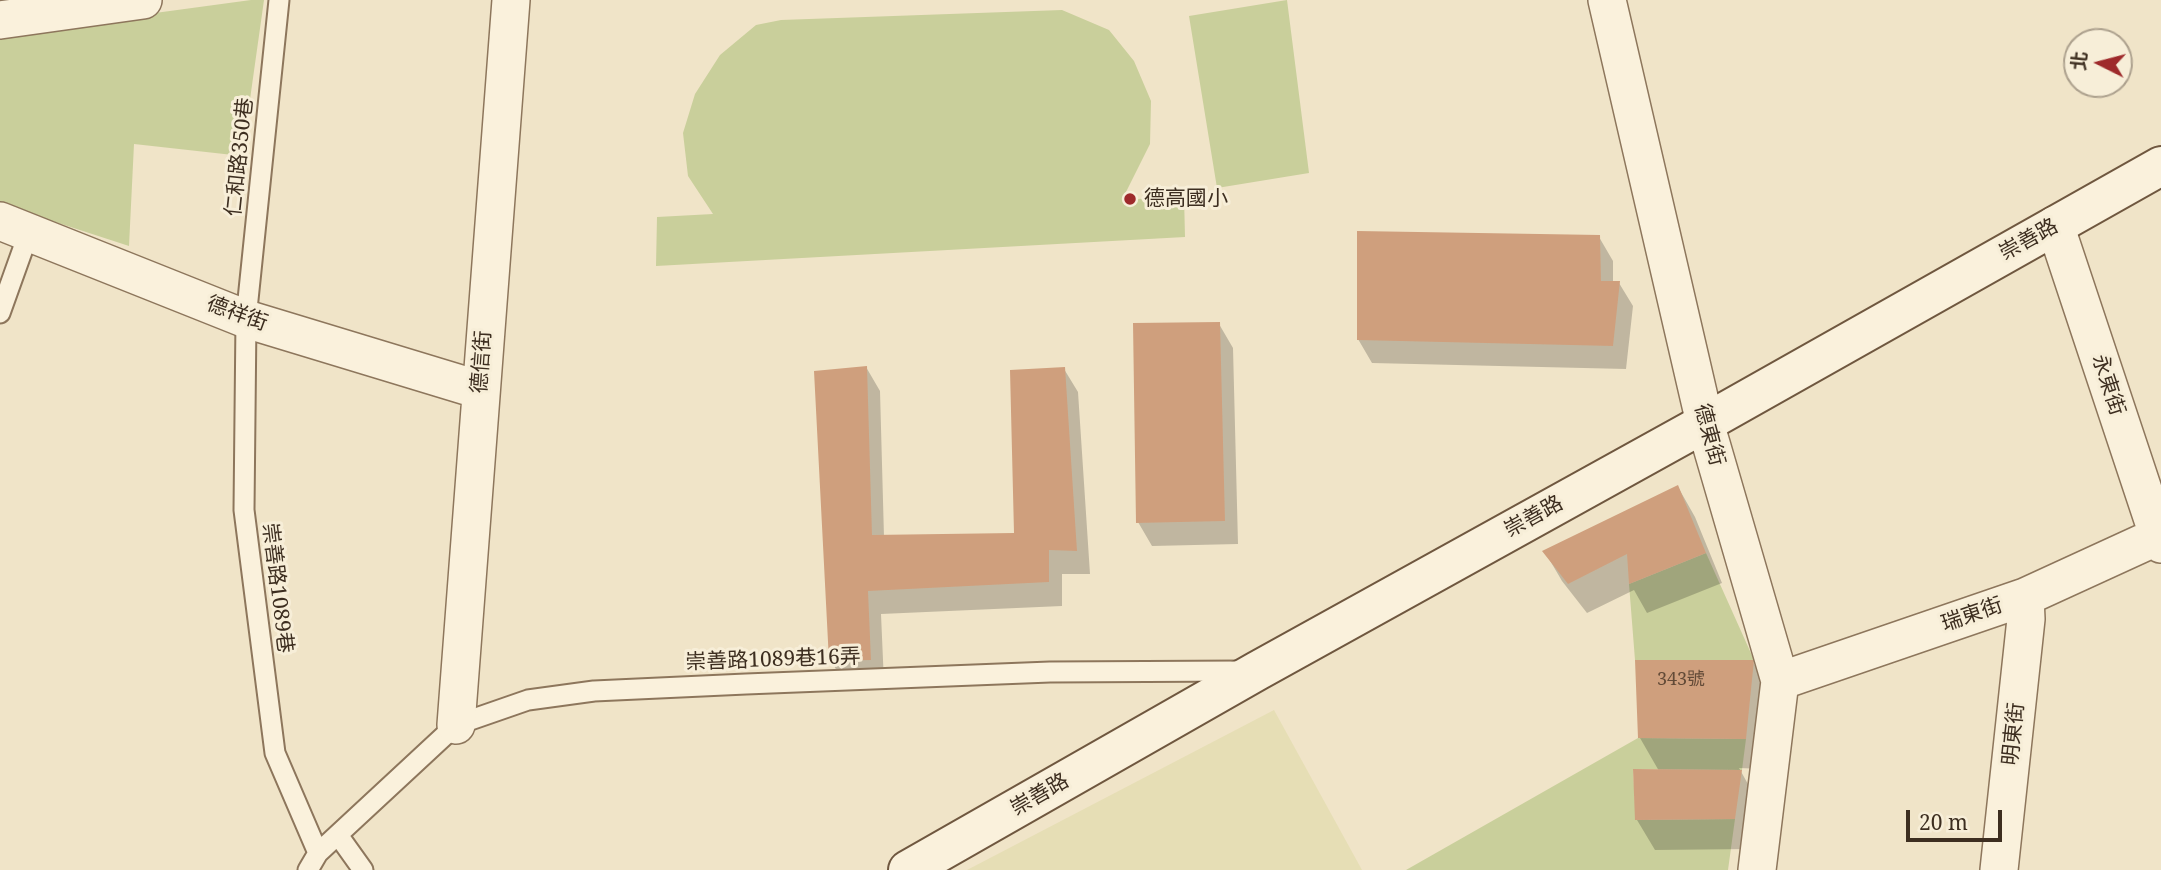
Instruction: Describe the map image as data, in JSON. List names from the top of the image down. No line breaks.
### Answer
{"streets":{"street":["崇善路","德祥街","德信街","永東街","德東街","瑞東街","明東街"],"lane":["仁和路350巷","崇善路1089巷","崇善路1089巷16弄"]},"crossings":[["仁和路350巷","德祥街"],["仁和路350巷","崇善路1089巷"],["崇善路","永東街"],["崇善路","德東街"],["崇善路","崇善路1089巷16弄"],["德祥街","德信街"],["德祥街","崇善路1089巷"],["德信街","崇善路1089巷16弄"],["永東街","瑞東街"],["德東街","瑞東街"],["崇善路1089巷","崇善路1089巷16弄"],["瑞東街","明東街"]],"places":["德高國小"],"house_numbers":["343號"],"scale_bar":"20 m","north":"left"}
